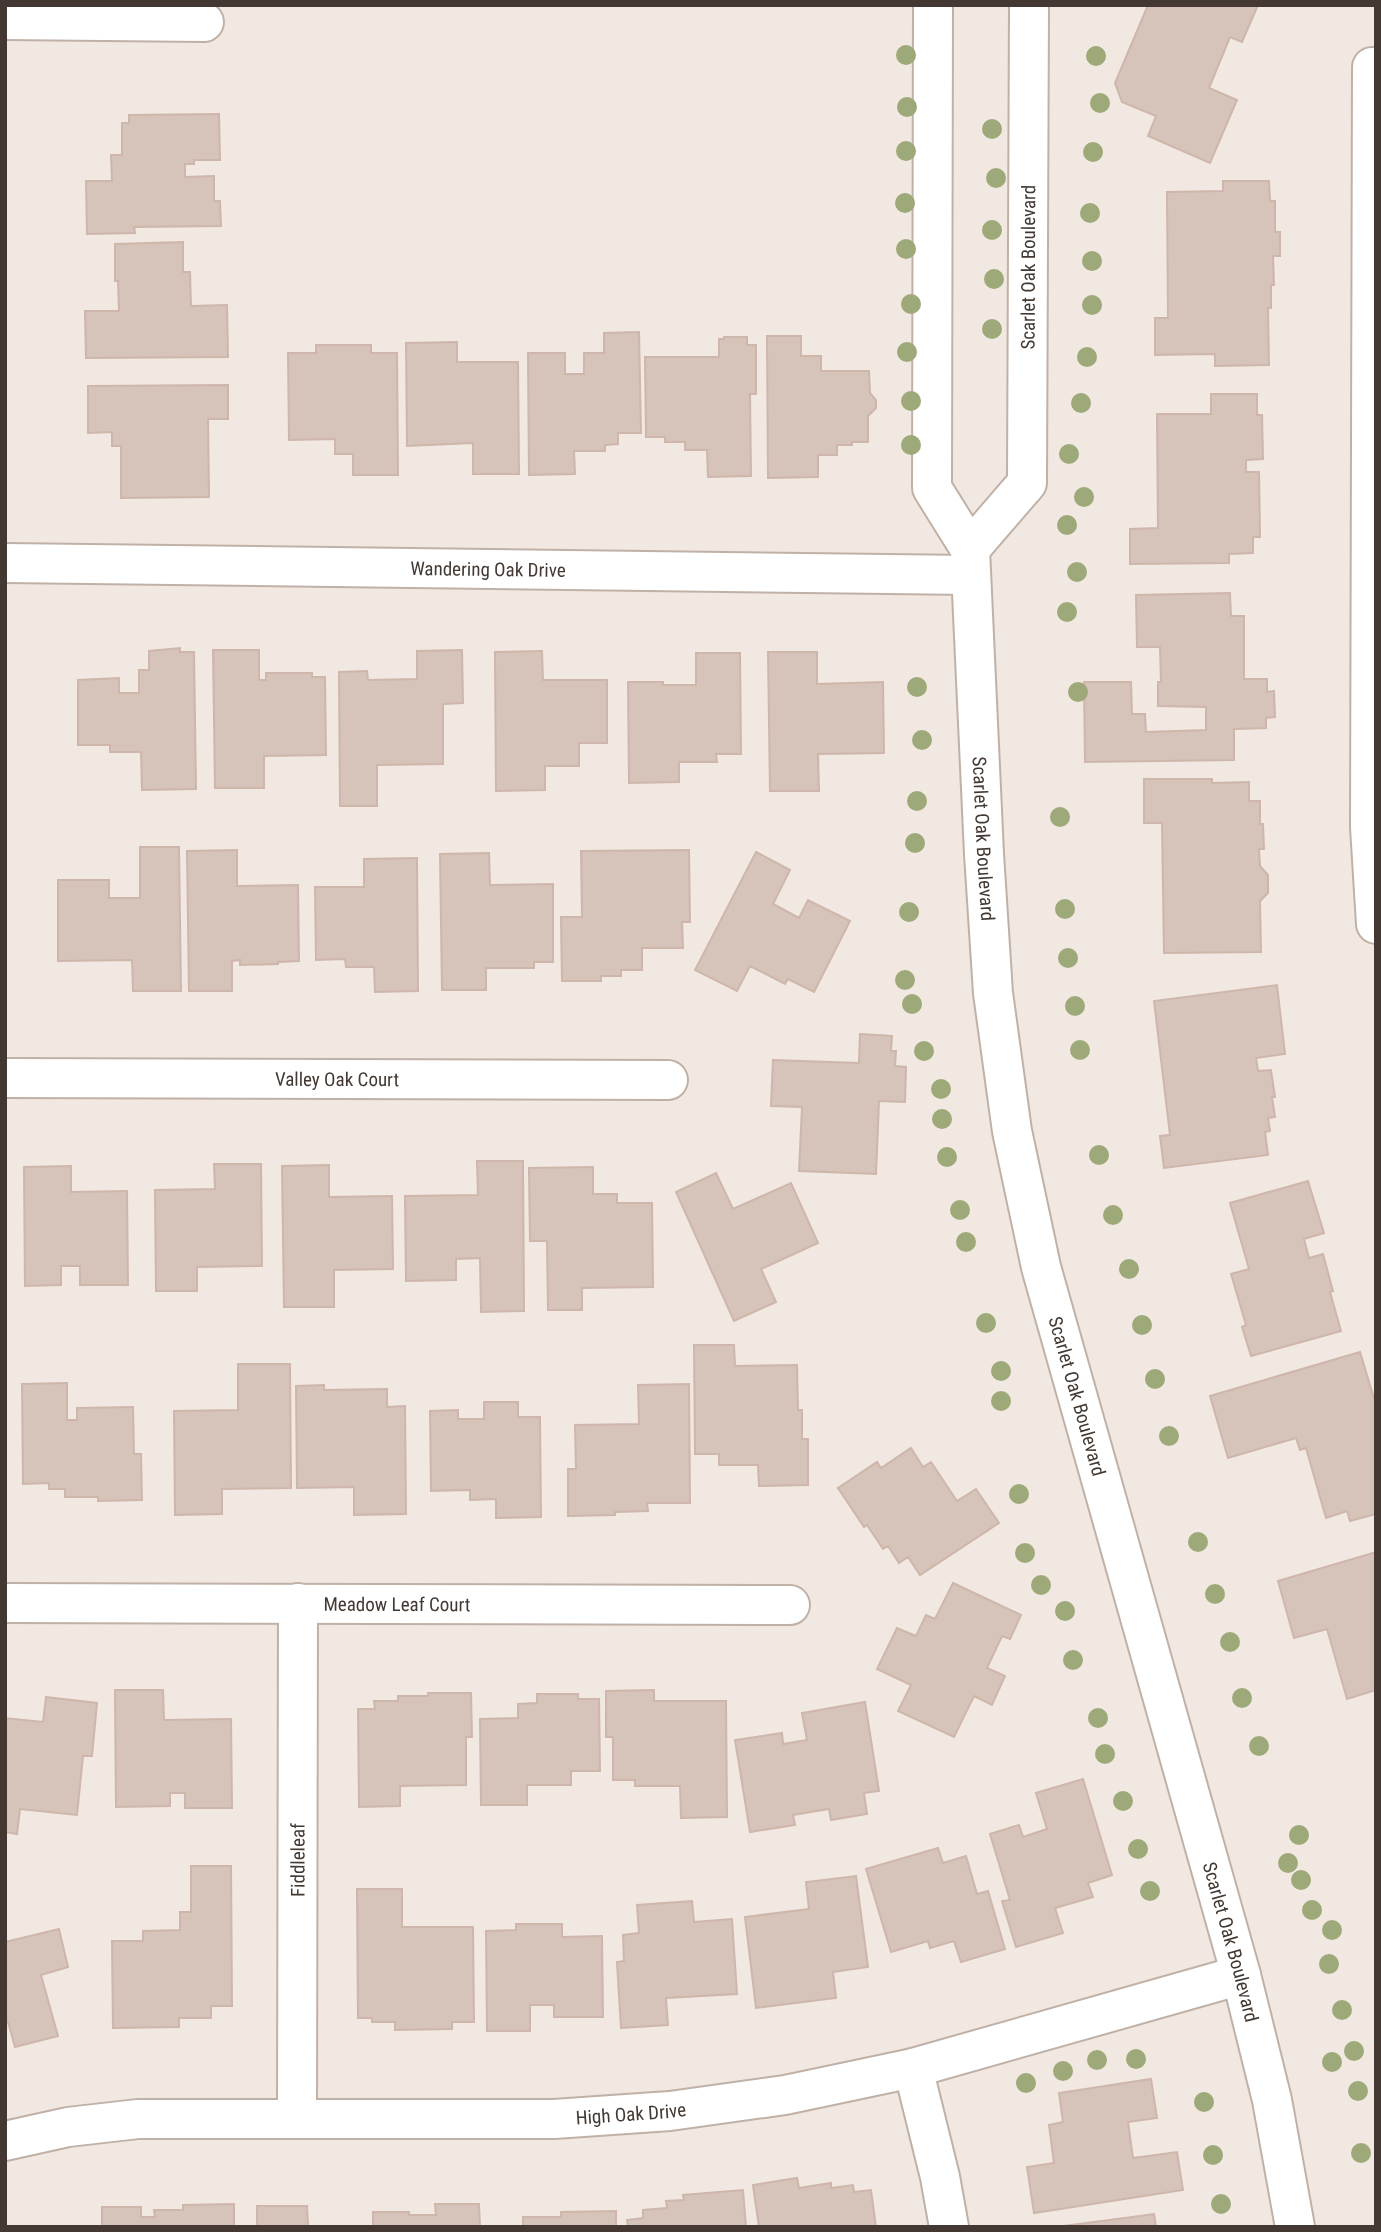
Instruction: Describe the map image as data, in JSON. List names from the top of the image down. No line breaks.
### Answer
{"streets":{"street":["Scarlet Oak Boulevard","Wandering Oak Drive","Valley Oak Court","Meadow Leaf Court","Fiddleleaf","High Oak Drive"]},"crossings":[["Scarlet Oak Boulevard","Wandering Oak Drive"],["Scarlet Oak Boulevard","High Oak Drive"],["Meadow Leaf Court","Fiddleleaf"],["Fiddleleaf","High Oak Drive"]]}
